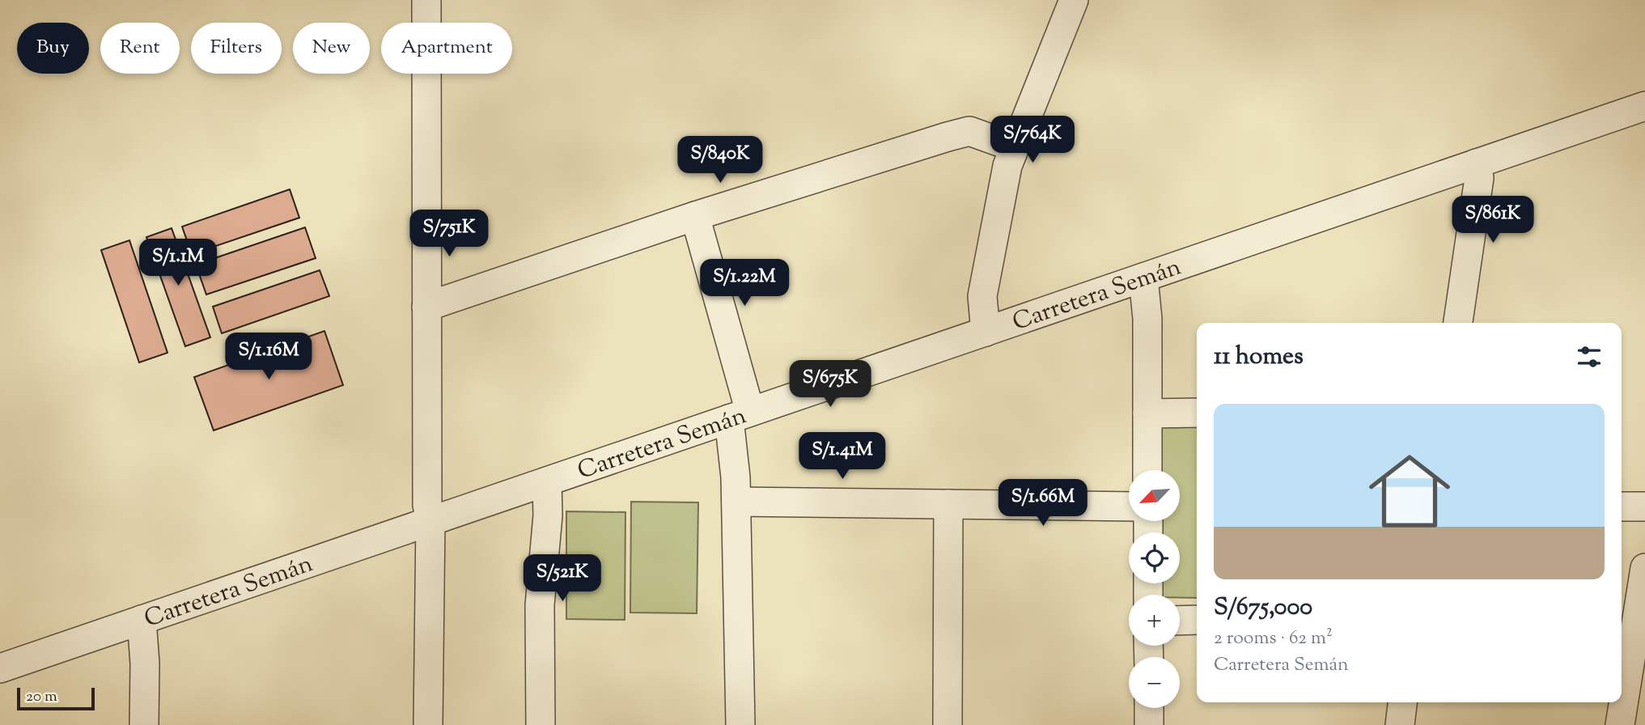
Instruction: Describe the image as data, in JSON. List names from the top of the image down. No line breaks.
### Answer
{"streets":{"street":["Carretera Semán"]},"scale_bar":"20 m","north":"bottom left","page":{"chip":["Buy","Rent","Filters","New","Apartment"],"price":["S/764K","S/840K","S/861K","S/751K","S/1.1M","S/1.22M","S/1.16M","S/675K","S/1.41M","S/1.66M","S/521K"],"heading":"11 homes","list":[{"name":"S/675,000","note":"2 rooms · 62 m² · Carretera Semán"}],"map_buttons":["+","−"],"scale":"20 m"}}
